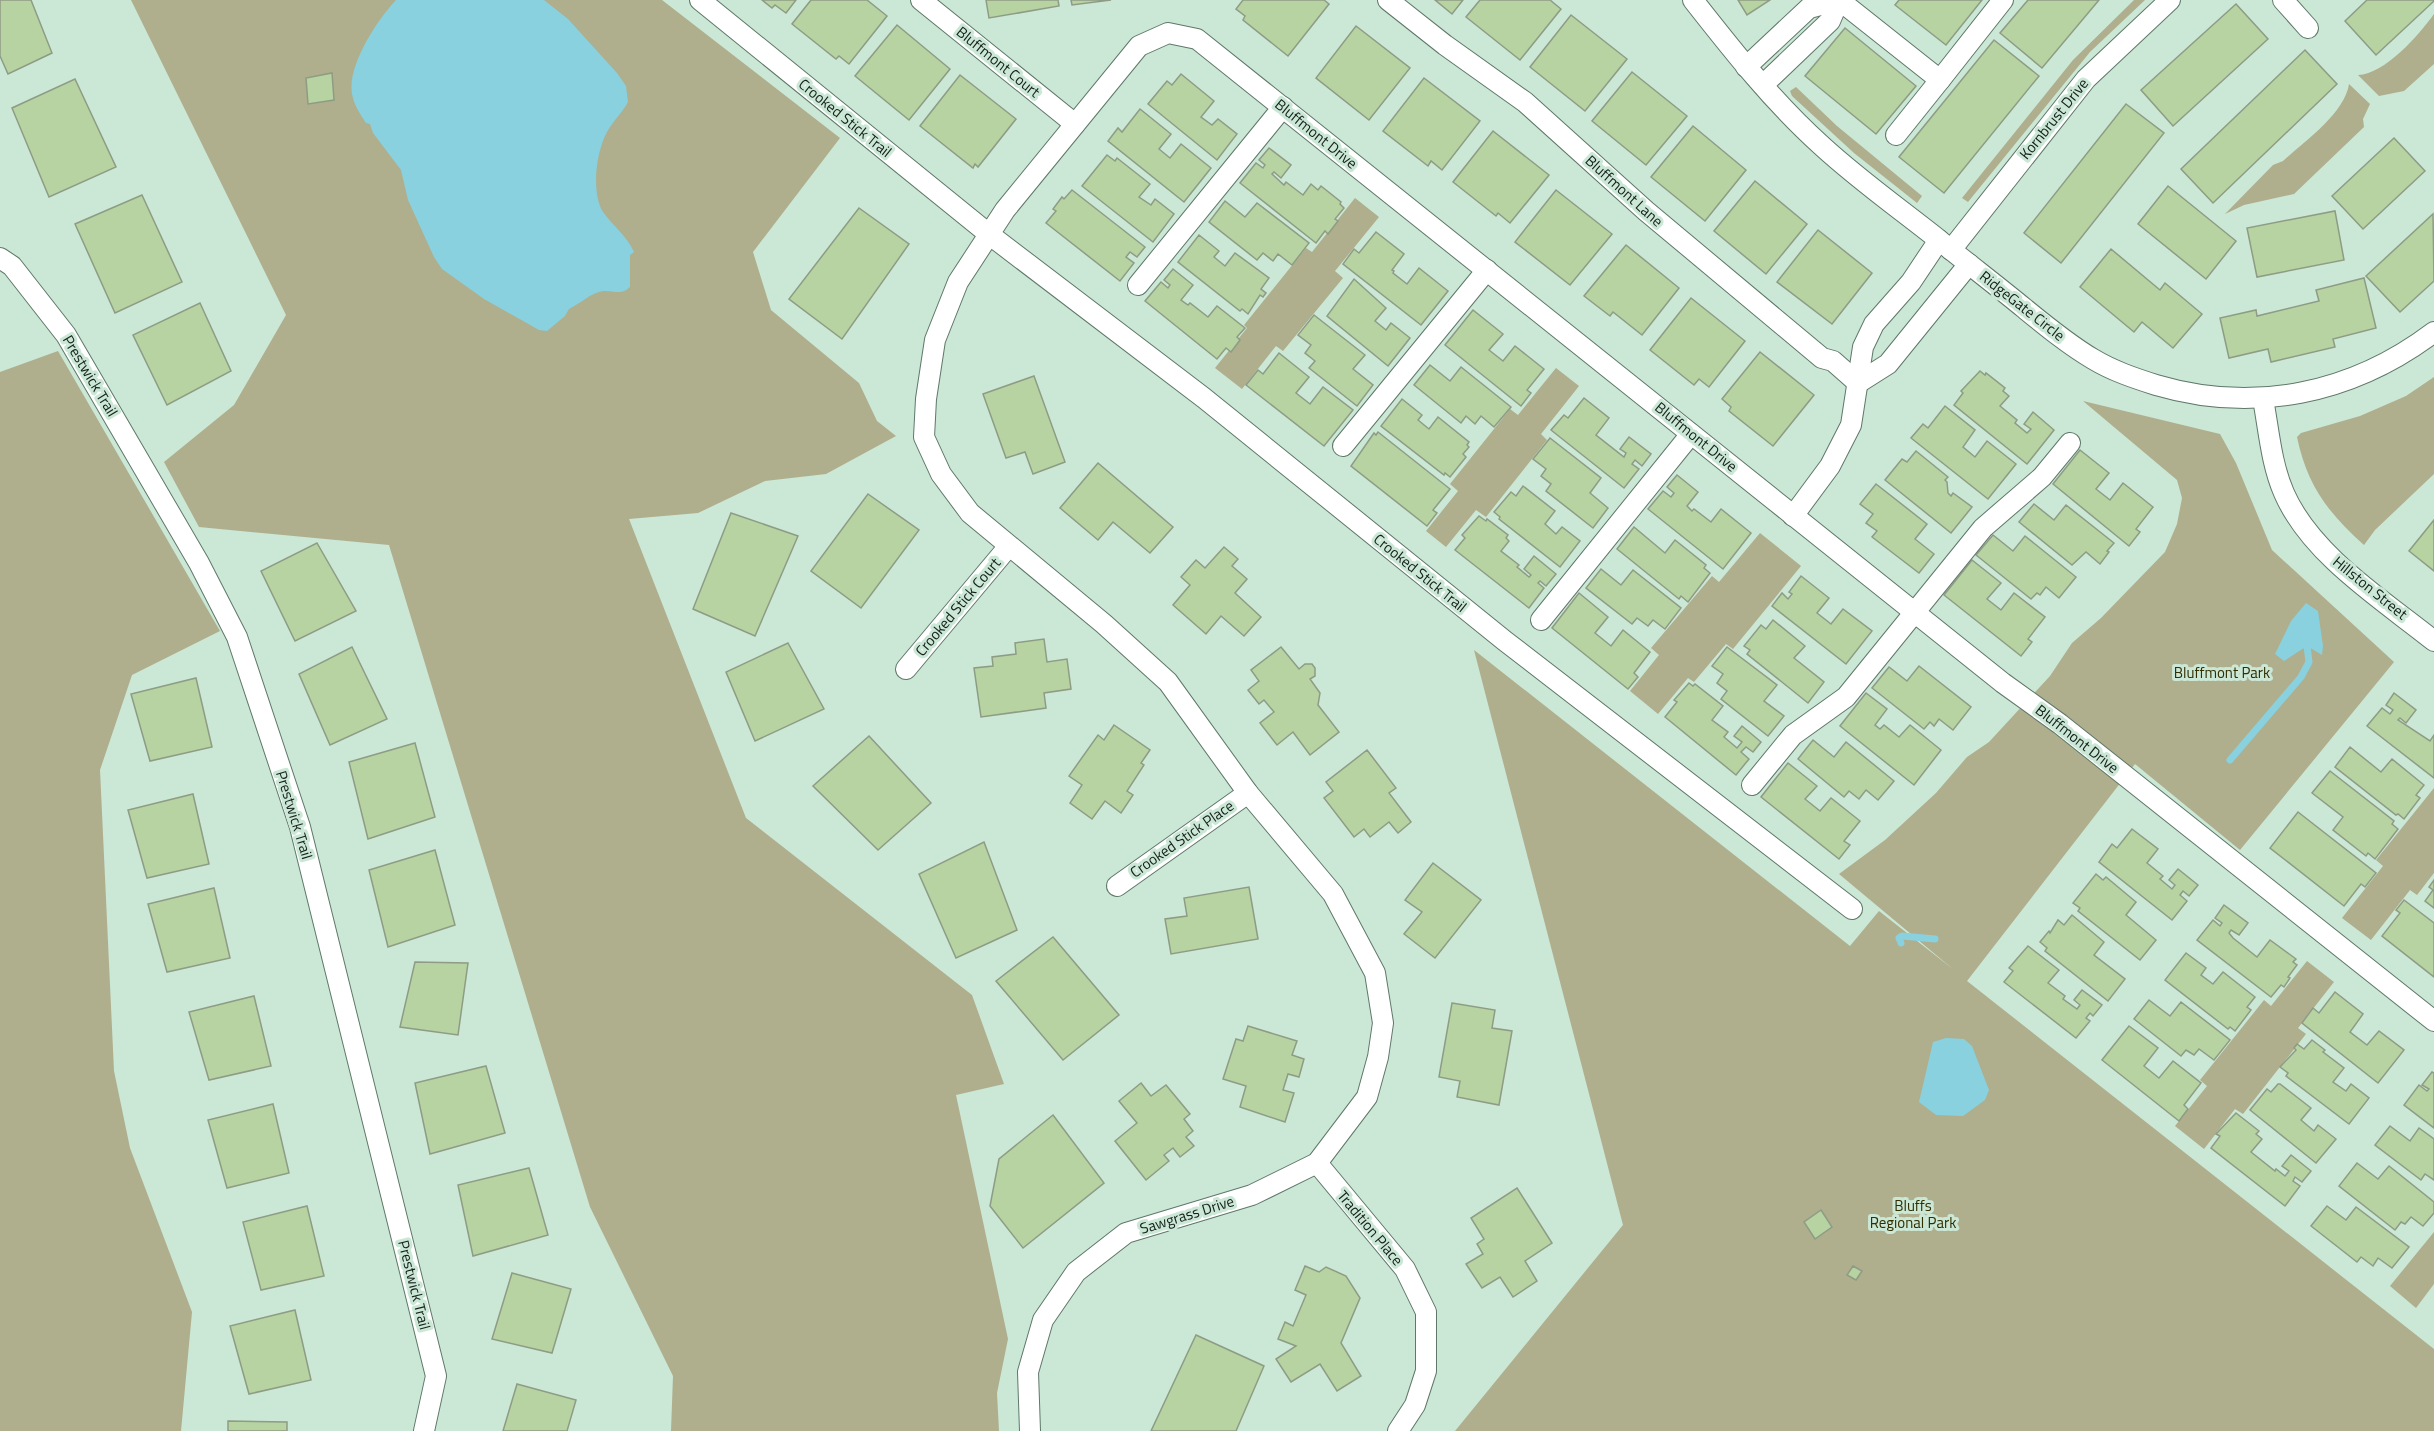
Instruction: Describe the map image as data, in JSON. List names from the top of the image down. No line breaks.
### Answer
{"streets":{"street":["Bluffmont Court","Crooked Stick Trail","Kornbrust Drive","Bluffmont Drive","Bluffmont Lane","RidgeGate Circle","Prestwick Trail","Hillston Street","Crooked Stick Court","Crooked Stick Place","Sawgrass Drive","Tradition Place"]},"crossings":[["Bluffmont Court","Bluffmont Drive"],["Crooked Stick Trail","Bluffmont Drive"],["Kornbrust Drive","Bluffmont Drive"],["Kornbrust Drive","Bluffmont Lane"],["Kornbrust Drive","RidgeGate Circle"],["RidgeGate Circle","Hillston Street"],["Crooked Stick Place","Sawgrass Drive"],["Sawgrass Drive","Tradition Place"]],"parks":["Bluffmont Park","Bluffs Regional Park"]}
